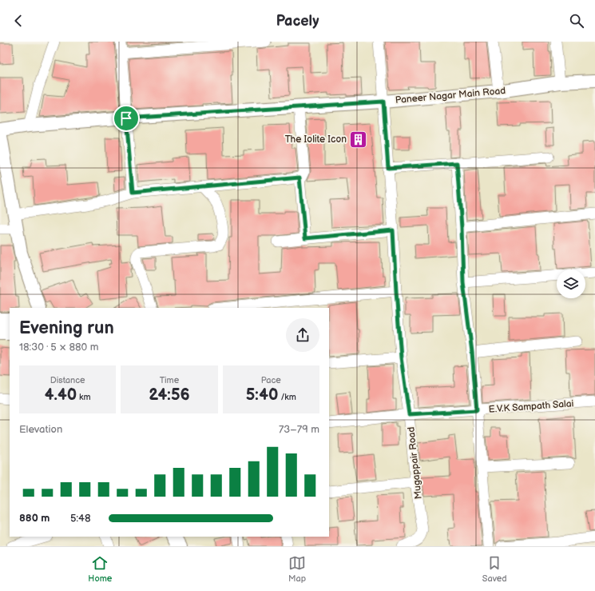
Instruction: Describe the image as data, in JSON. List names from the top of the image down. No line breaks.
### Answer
{"streets":{"street":["Paneer Nagar Main Road","E.V.K Sampath Salai","Mugappair Road"]},"crossings":[["Paneer Nagar Main Road","Mugappair Road"],["E.V.K Sampath Salai","Mugappair Road"]],"places":{"building":["The Iolite Icon"]},"page":{"header":"Pacely","heading":["Evening run","18:30 · 5 × 880 m"],"stats":[["Distance","4.40 km"],["Time","24:56"],["Pace","5:40 /km"]],"chart":["Elevation","73–79 m"],"list":[{"name":"880 m","note":"5:48"}],"tabs":["Home","Map","Saved"]}}
